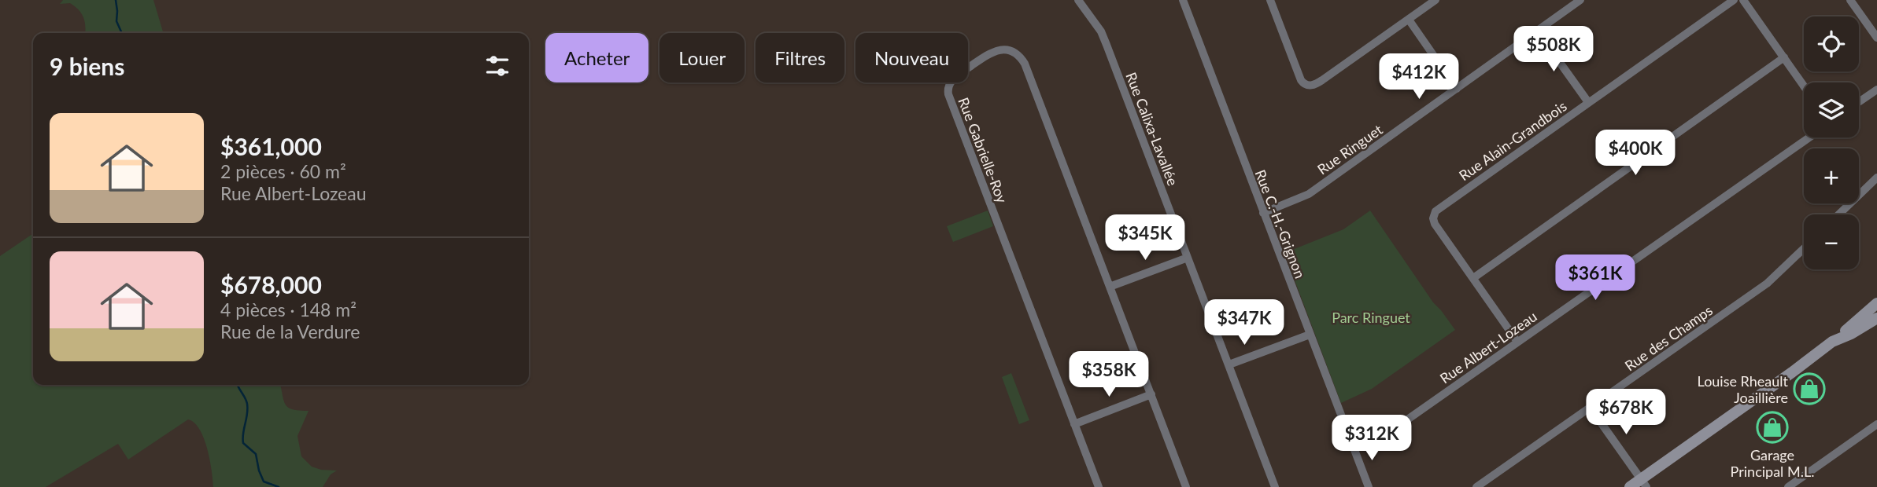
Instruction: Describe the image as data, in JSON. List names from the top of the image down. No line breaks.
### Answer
{"streets":{"street":["Rue Calixa-Lavallée","Rue Alain-Grandbois","Rue Ringuet","Rue Gabrielle-Roy","Rue C.-H.-Grignon","Rue des Champs","Rue Albert-Lozeau"]},"crossings":[["Rue Alain-Grandbois","Rue Albert-Lozeau"],["Rue Ringuet","Rue C.-H.-Grignon"],["Rue C.-H.-Grignon","Rue Albert-Lozeau"]],"parks":["Parc Ringuet"],"places":{"shop":["Louise Rheault Joaillière","Garage Principal M.L."]},"page":{"map_buttons":["+","−"],"price":["$508K","$412K","$400K","$345K","$361K","$347K","$358K","$678K","$312K"],"chip":["Acheter","Louer","Filtres","Nouveau"],"heading":"9 biens","list":[{"name":"$361,000","note":"2 pièces · 60 m² · Rue Albert-Lozeau"},{"name":"$678,000","note":"4 pièces · 148 m² · Rue de la Verdure"}]}}
